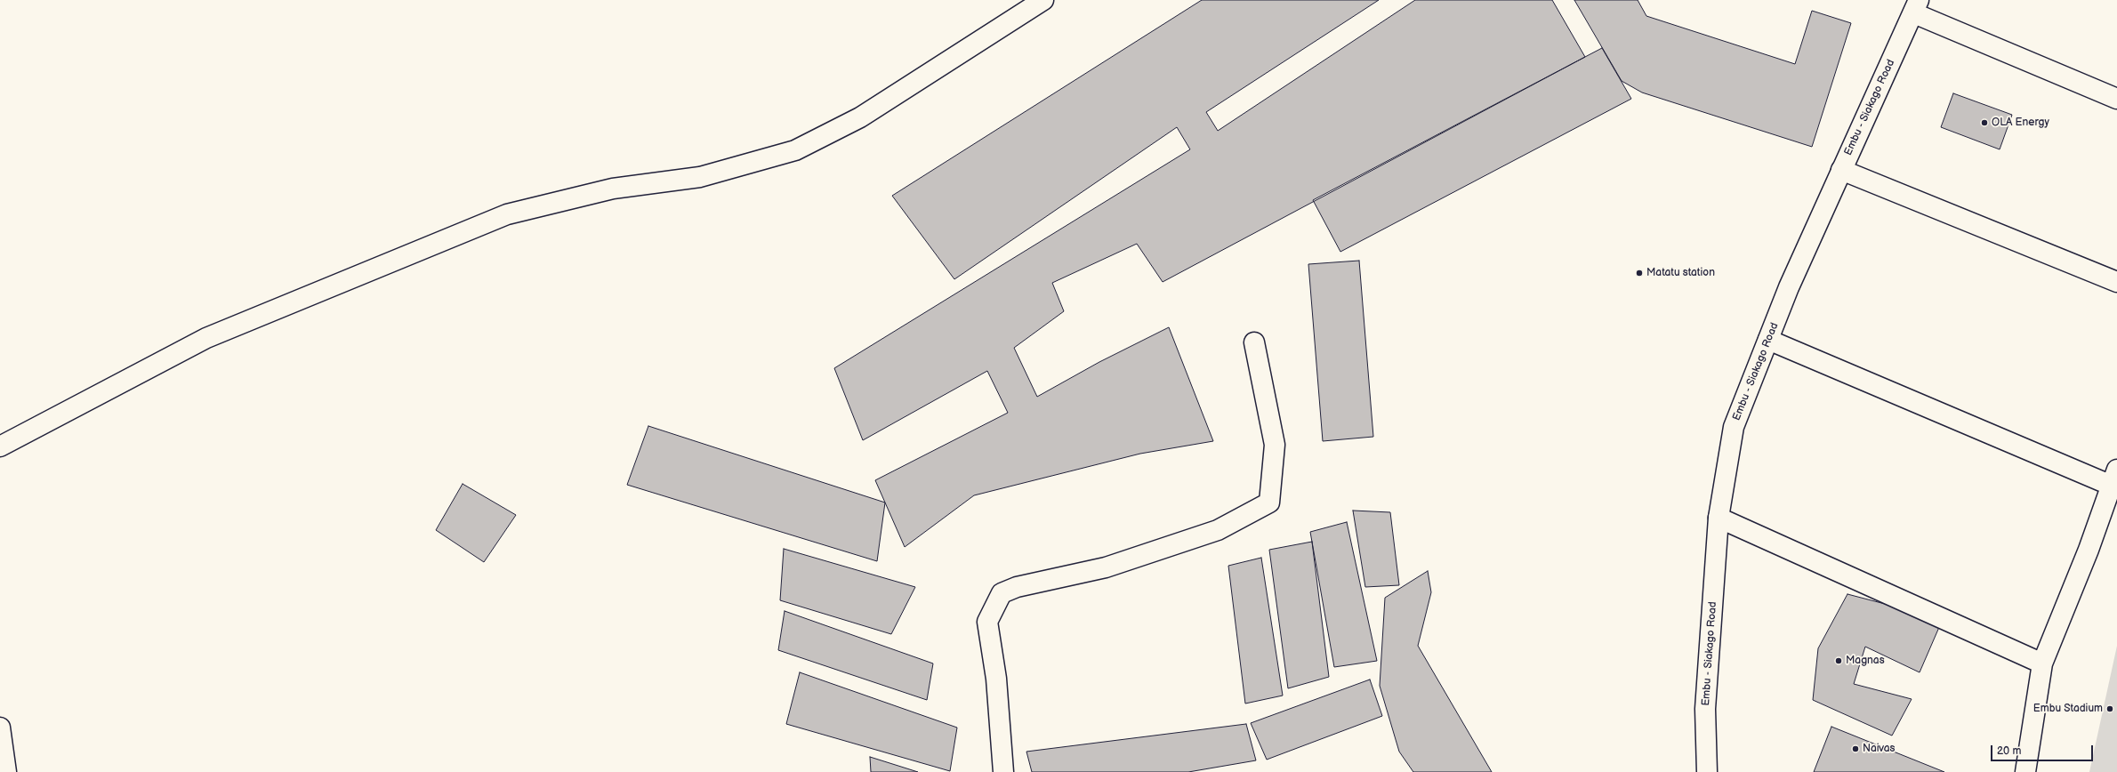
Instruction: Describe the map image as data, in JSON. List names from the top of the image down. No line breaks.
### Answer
{"streets":{"main road":["Embu - Siakago Road"]},"places":["OLA Energy","Matatu station","Magnas","Embu Stadium","Naivas"],"scale_bar":"20 m"}
